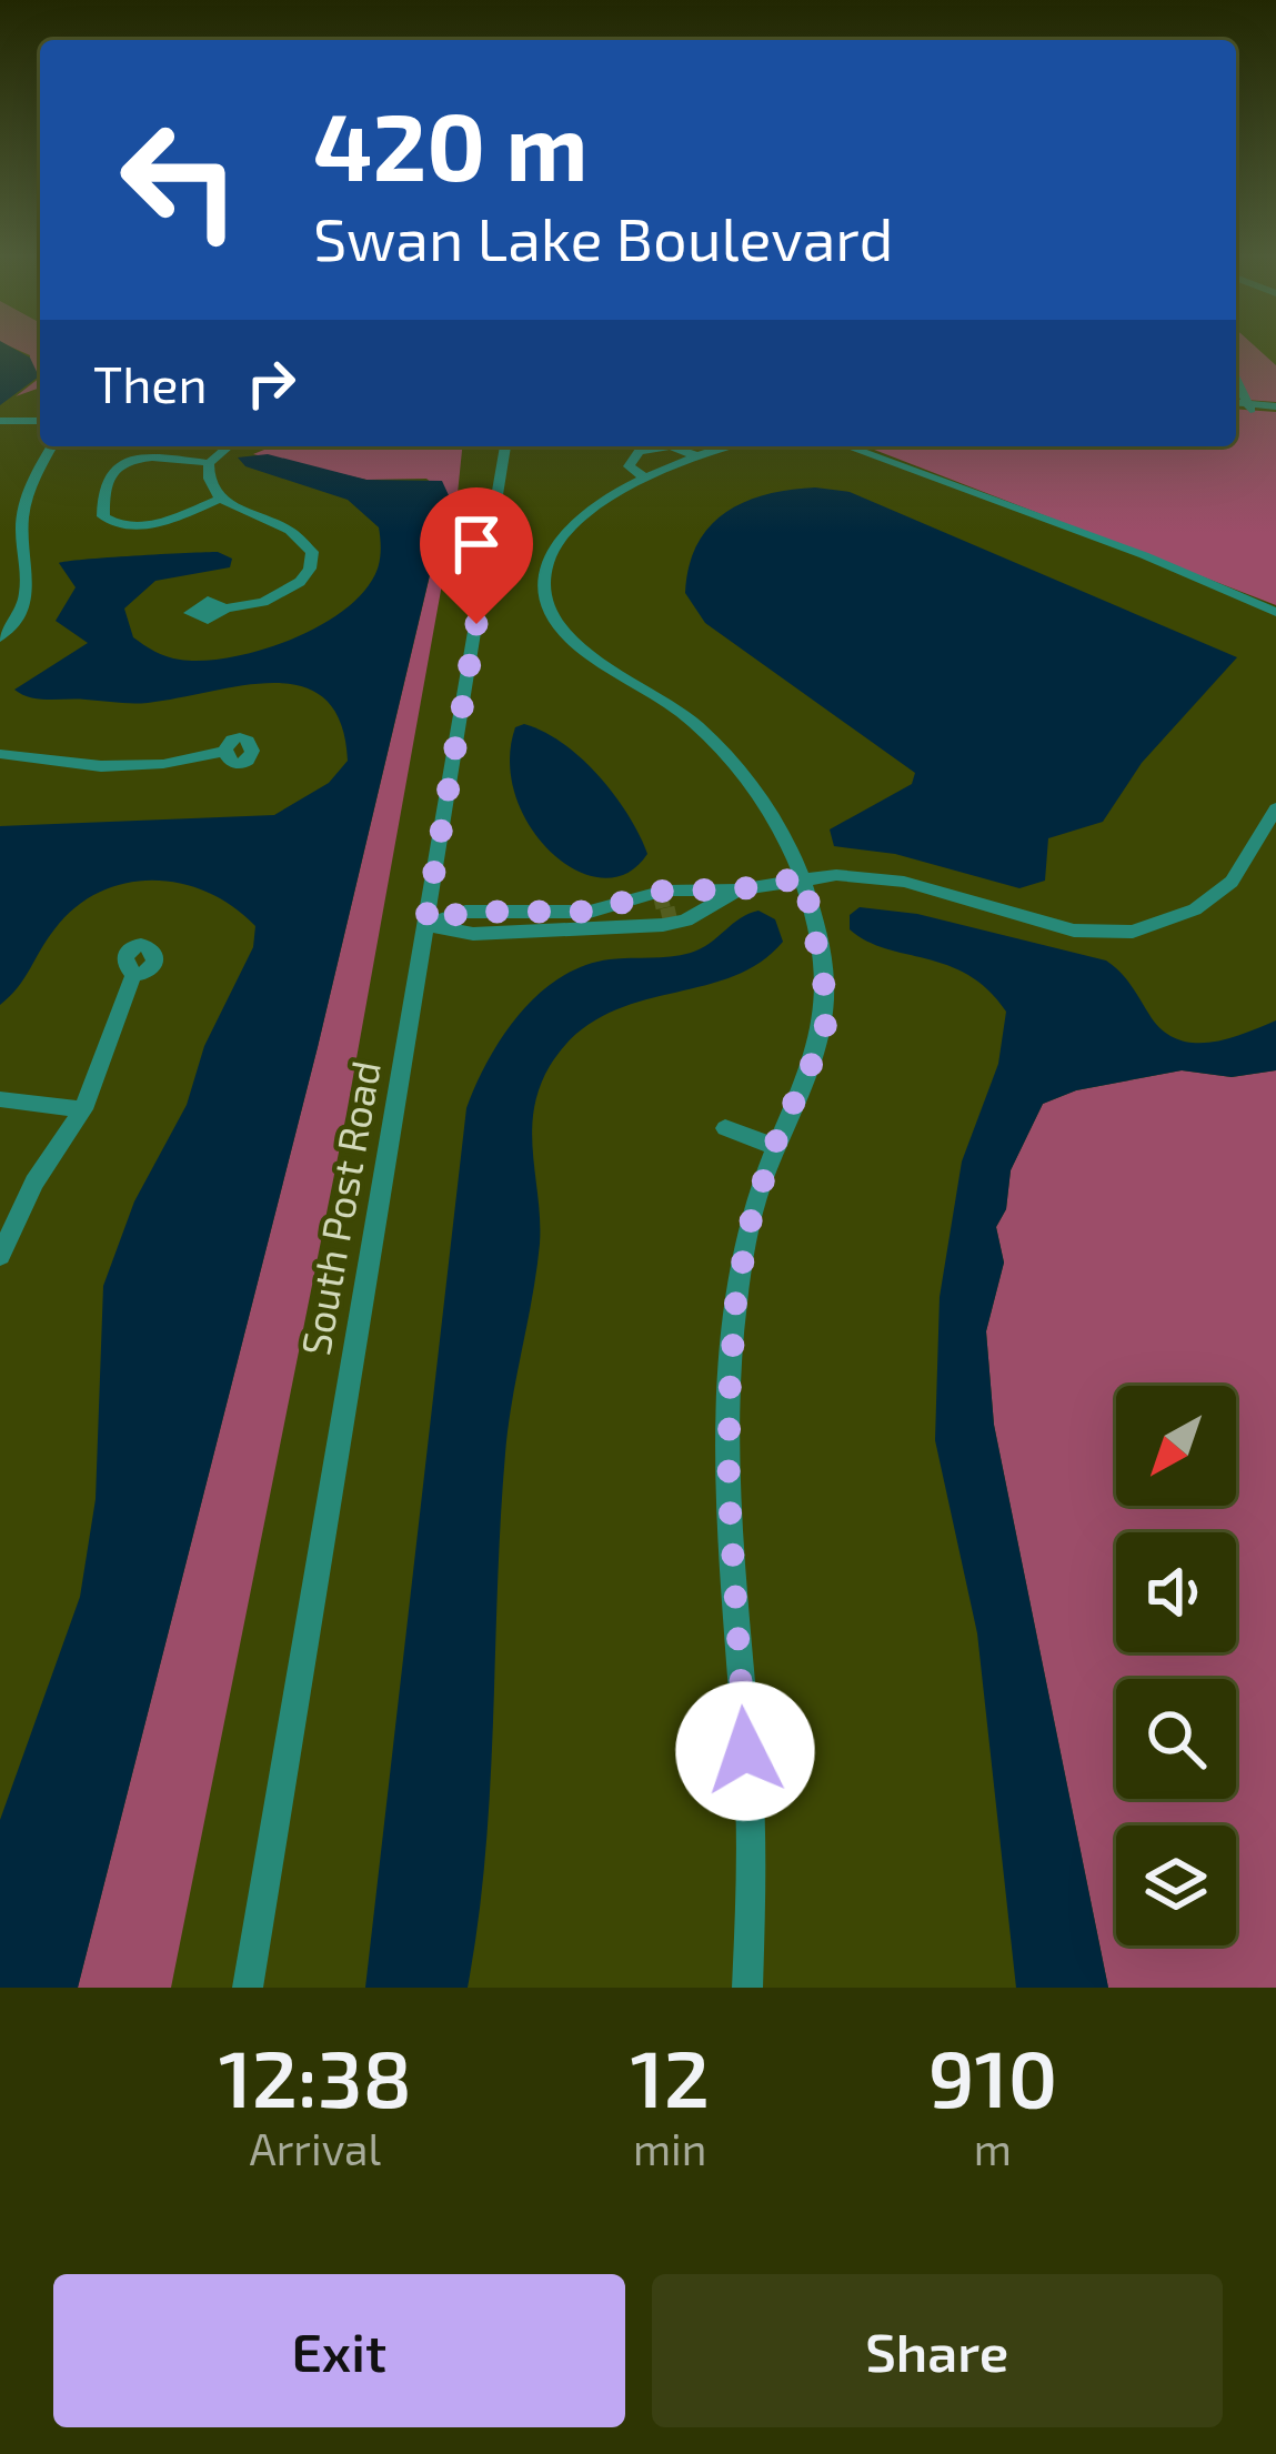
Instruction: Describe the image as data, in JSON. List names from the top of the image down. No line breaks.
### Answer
{"streets":{"street":["South Post Road"]},"north":"bottom left","page":{"turn":["420 m","Swan Lake Boulevard"],"then":"Then","eta":["12:38","Arrival","12","min","910","m"],"buttons":["Exit","Share"]}}
